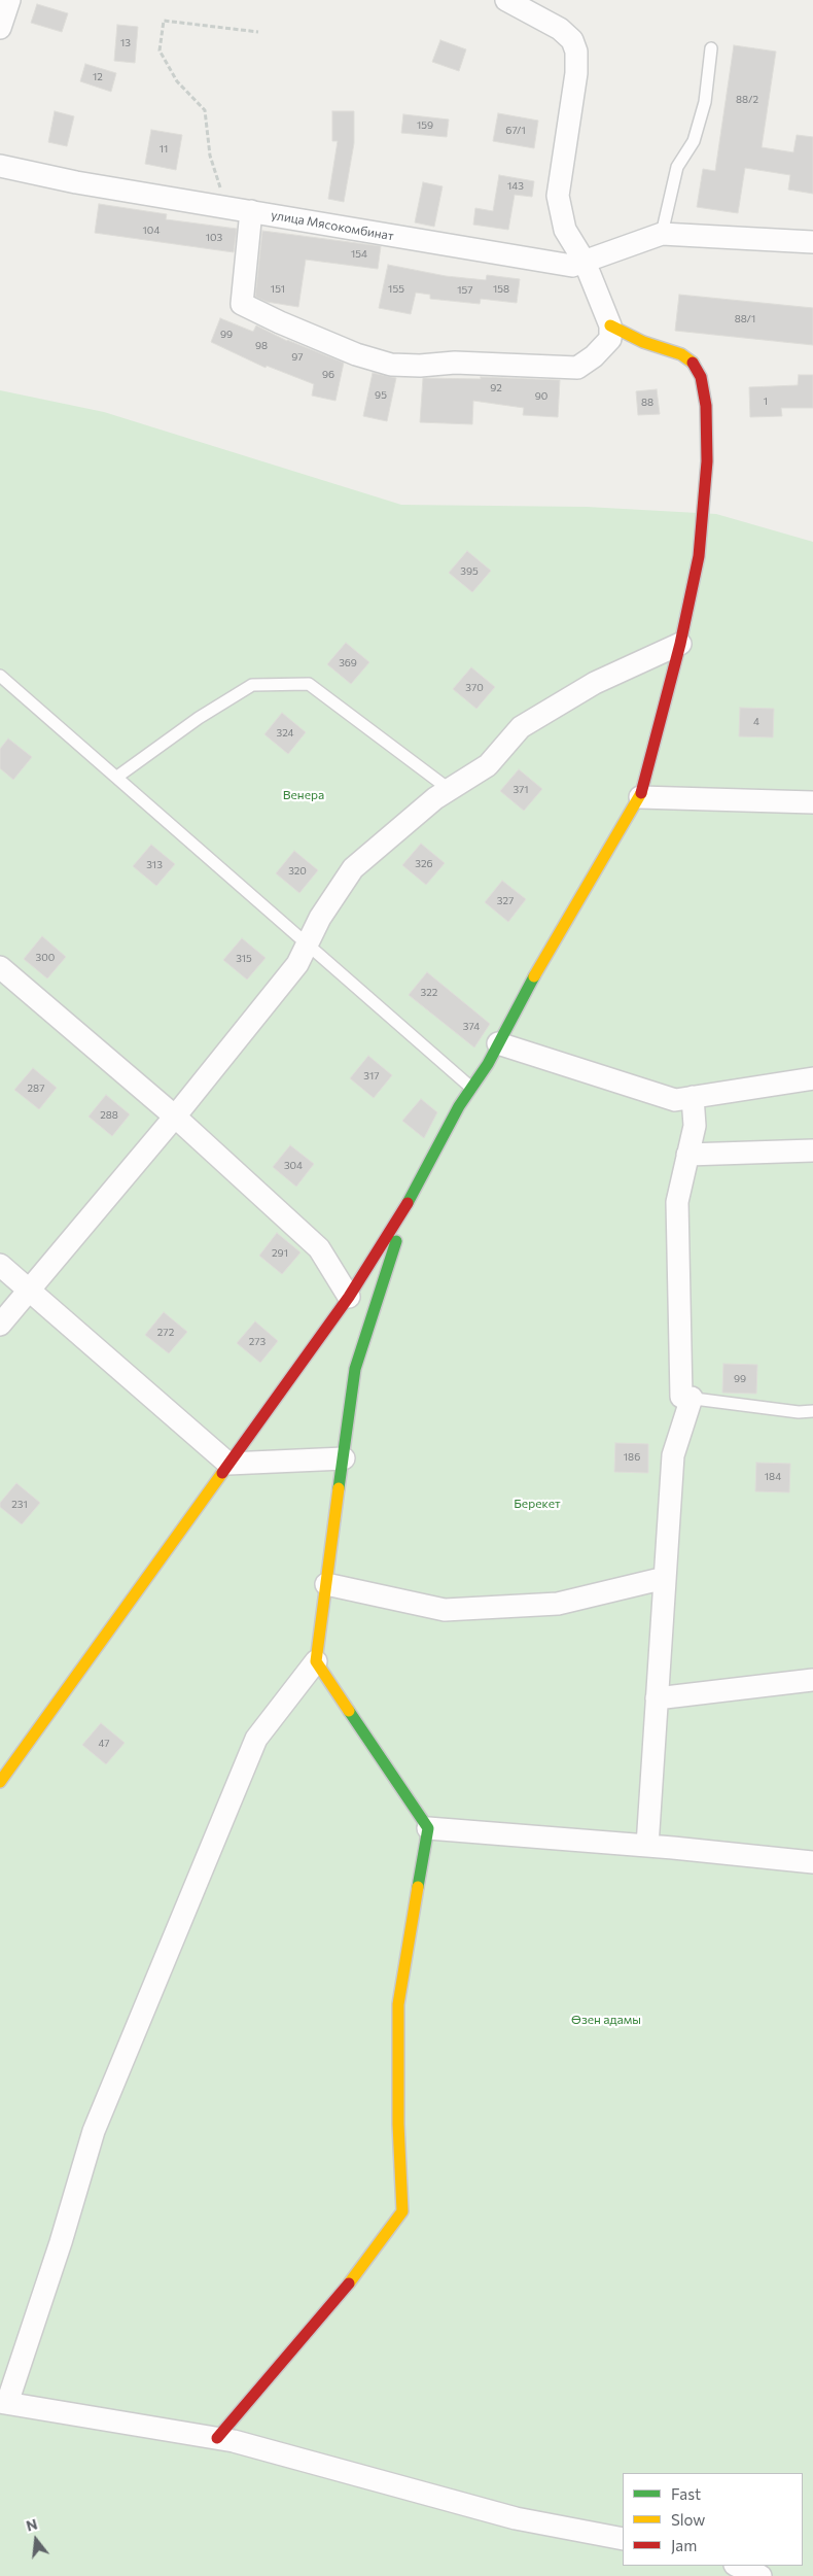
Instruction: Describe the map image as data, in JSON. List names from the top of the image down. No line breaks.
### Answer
{"streets":{"street":["улица Мясокомбинат"]},"parks":["Венера","Берекет","Өзен адамы"],"house_numbers":["13","12","88/2","159","67/1","11","143","104","103","154","151","155","158","157","88/1","99","98","97","96","92","95","90","1","88","395","369","370","4","324","371","326","313","320","327","300","315","322","374","317","287","288","304","291","272","273","99","186","184","231","47"],"legend":["Fast","Slow","Jam"],"north":"top"}
